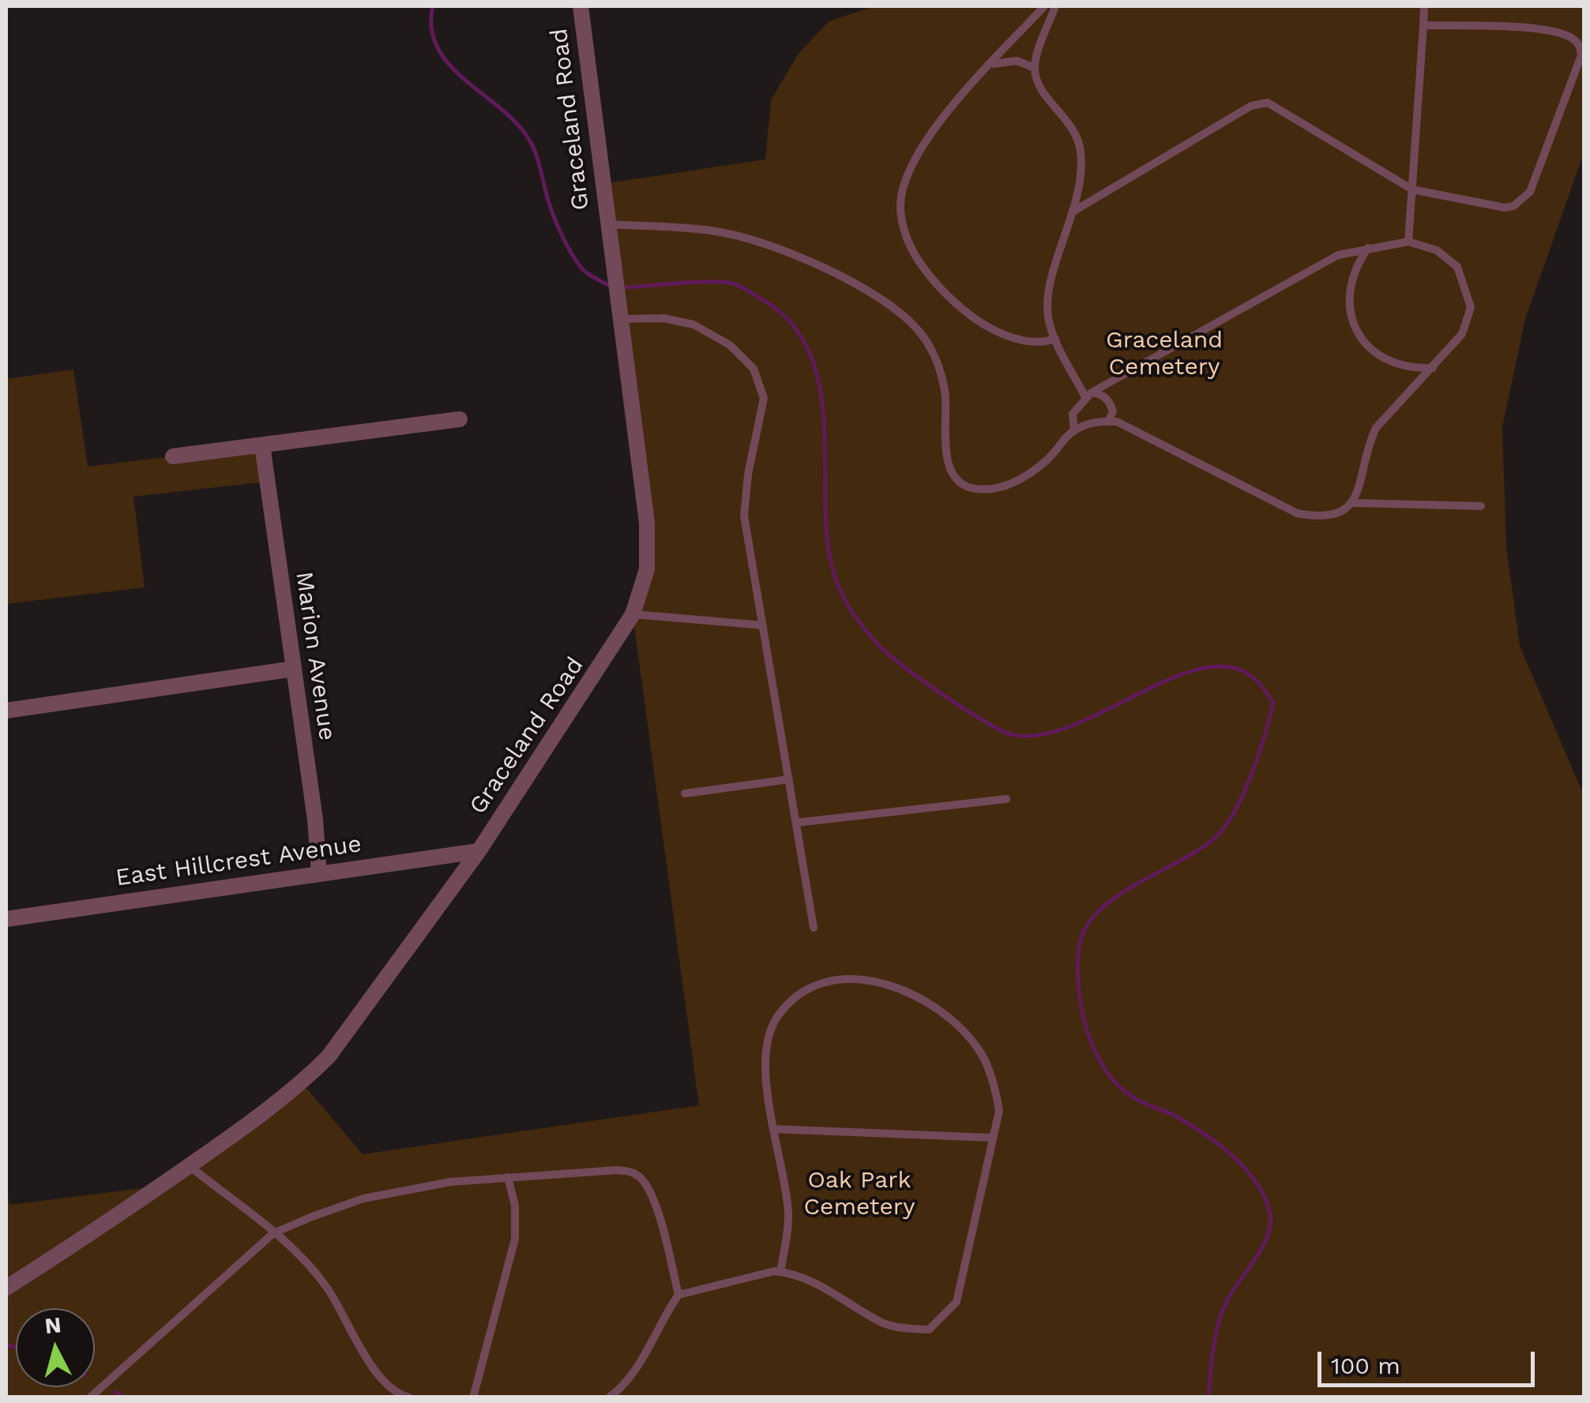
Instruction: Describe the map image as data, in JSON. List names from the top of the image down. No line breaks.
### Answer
{"streets":{"street":["Graceland Road","Marion Avenue","East Hillcrest Avenue"]},"crossings":[["Graceland Road","East Hillcrest Avenue"],["Marion Avenue","East Hillcrest Avenue"]],"parks":["Graceland Cemetery","Oak Park Cemetery"],"scale_bar":"100 m","north":"top"}
